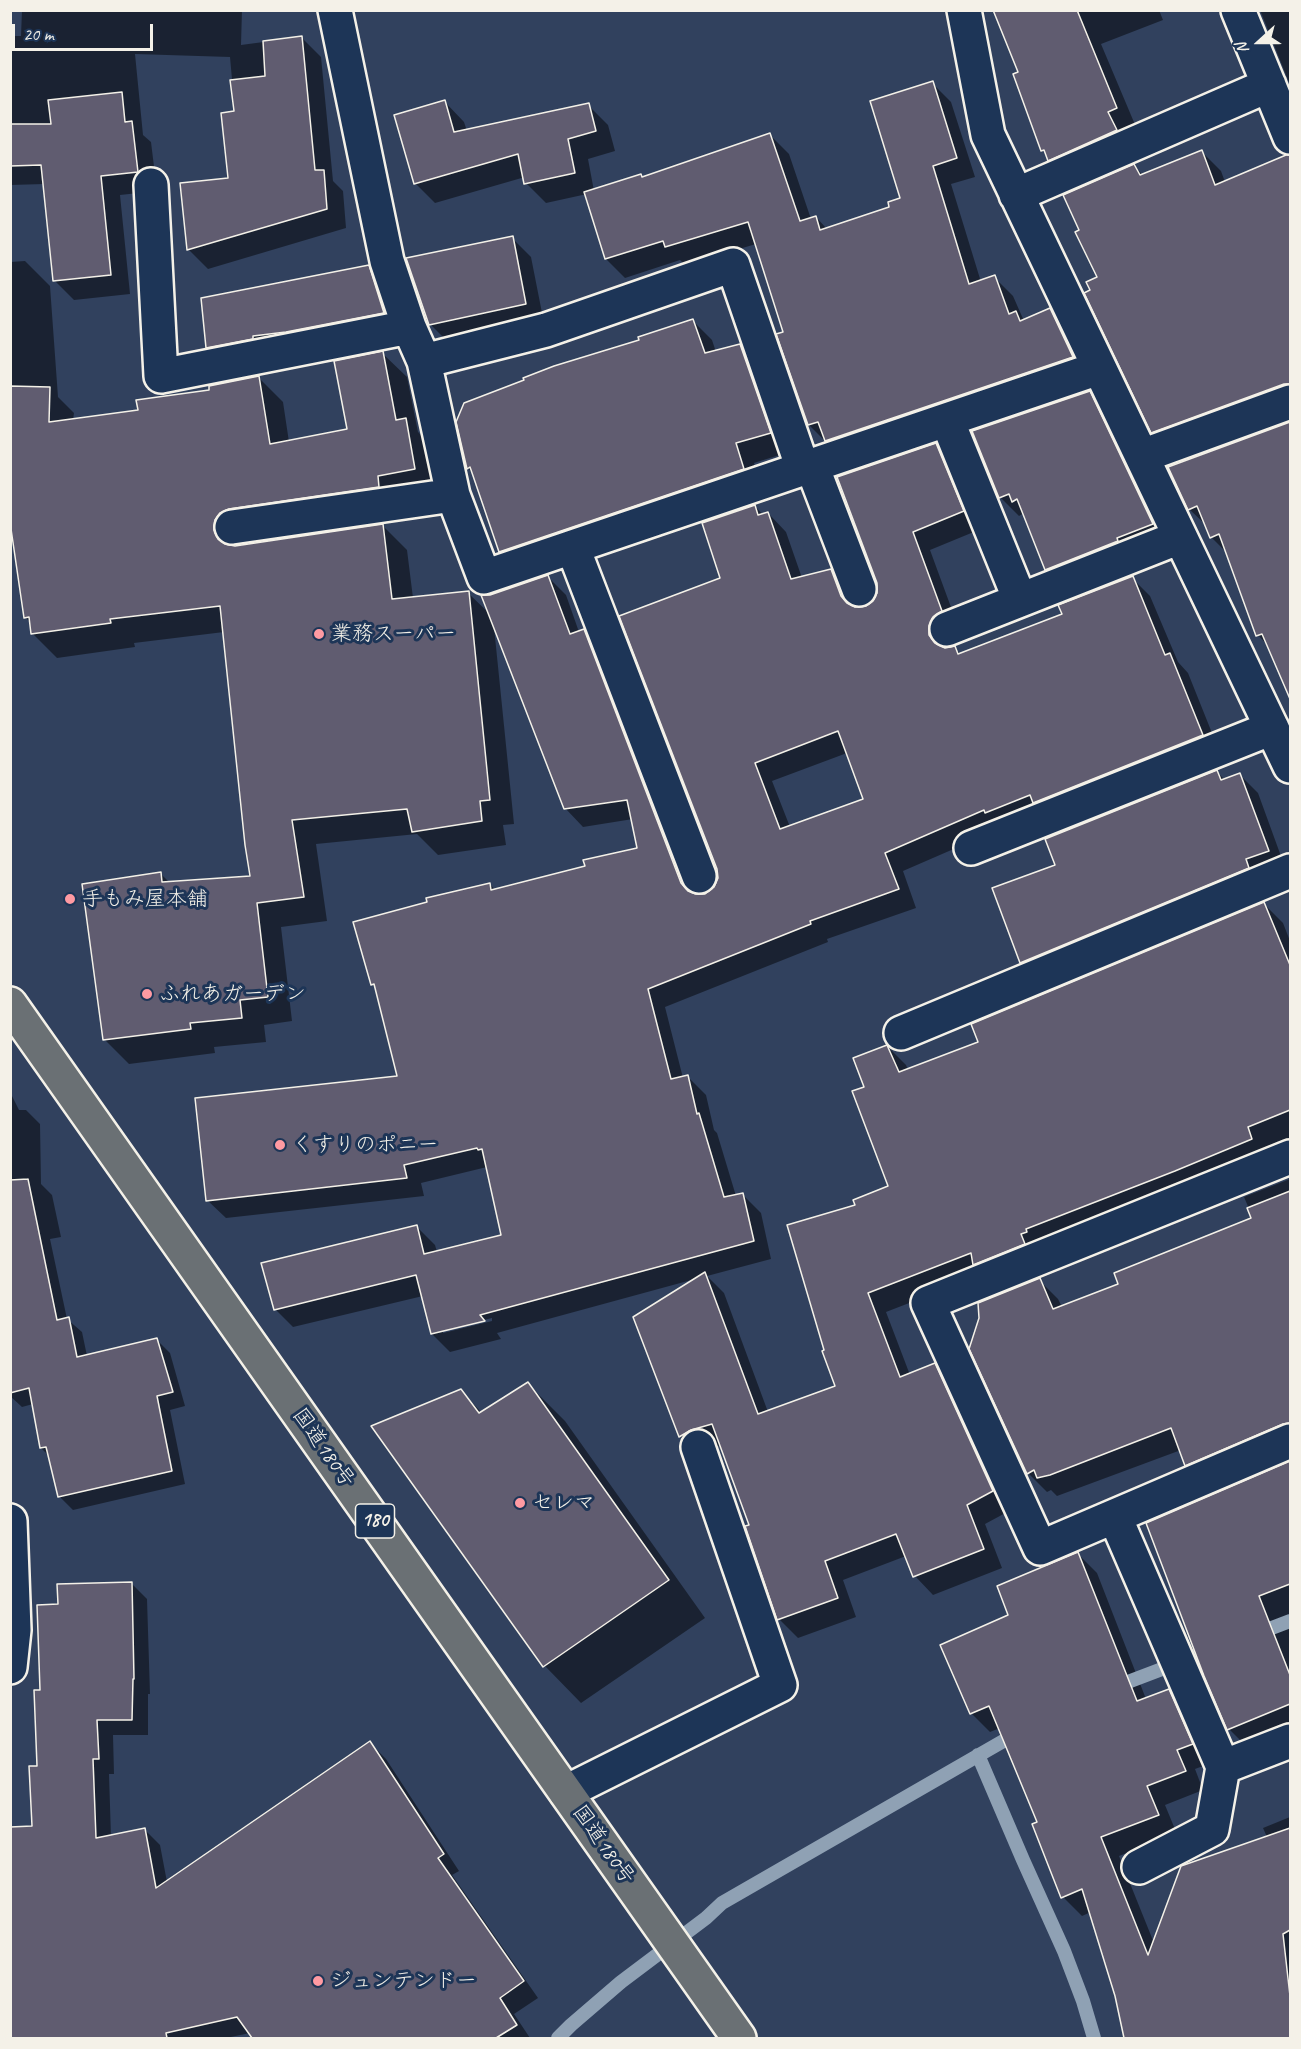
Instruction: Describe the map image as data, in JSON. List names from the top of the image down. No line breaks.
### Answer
{"streets":{"highway":["国道180号","180"]},"places":["業務スーパー","手もみ屋本舗","ふれあガーデン","くすりのポニー","セレマ","ジュンテンドー"],"scale_bar":"20 m","north":"left"}
